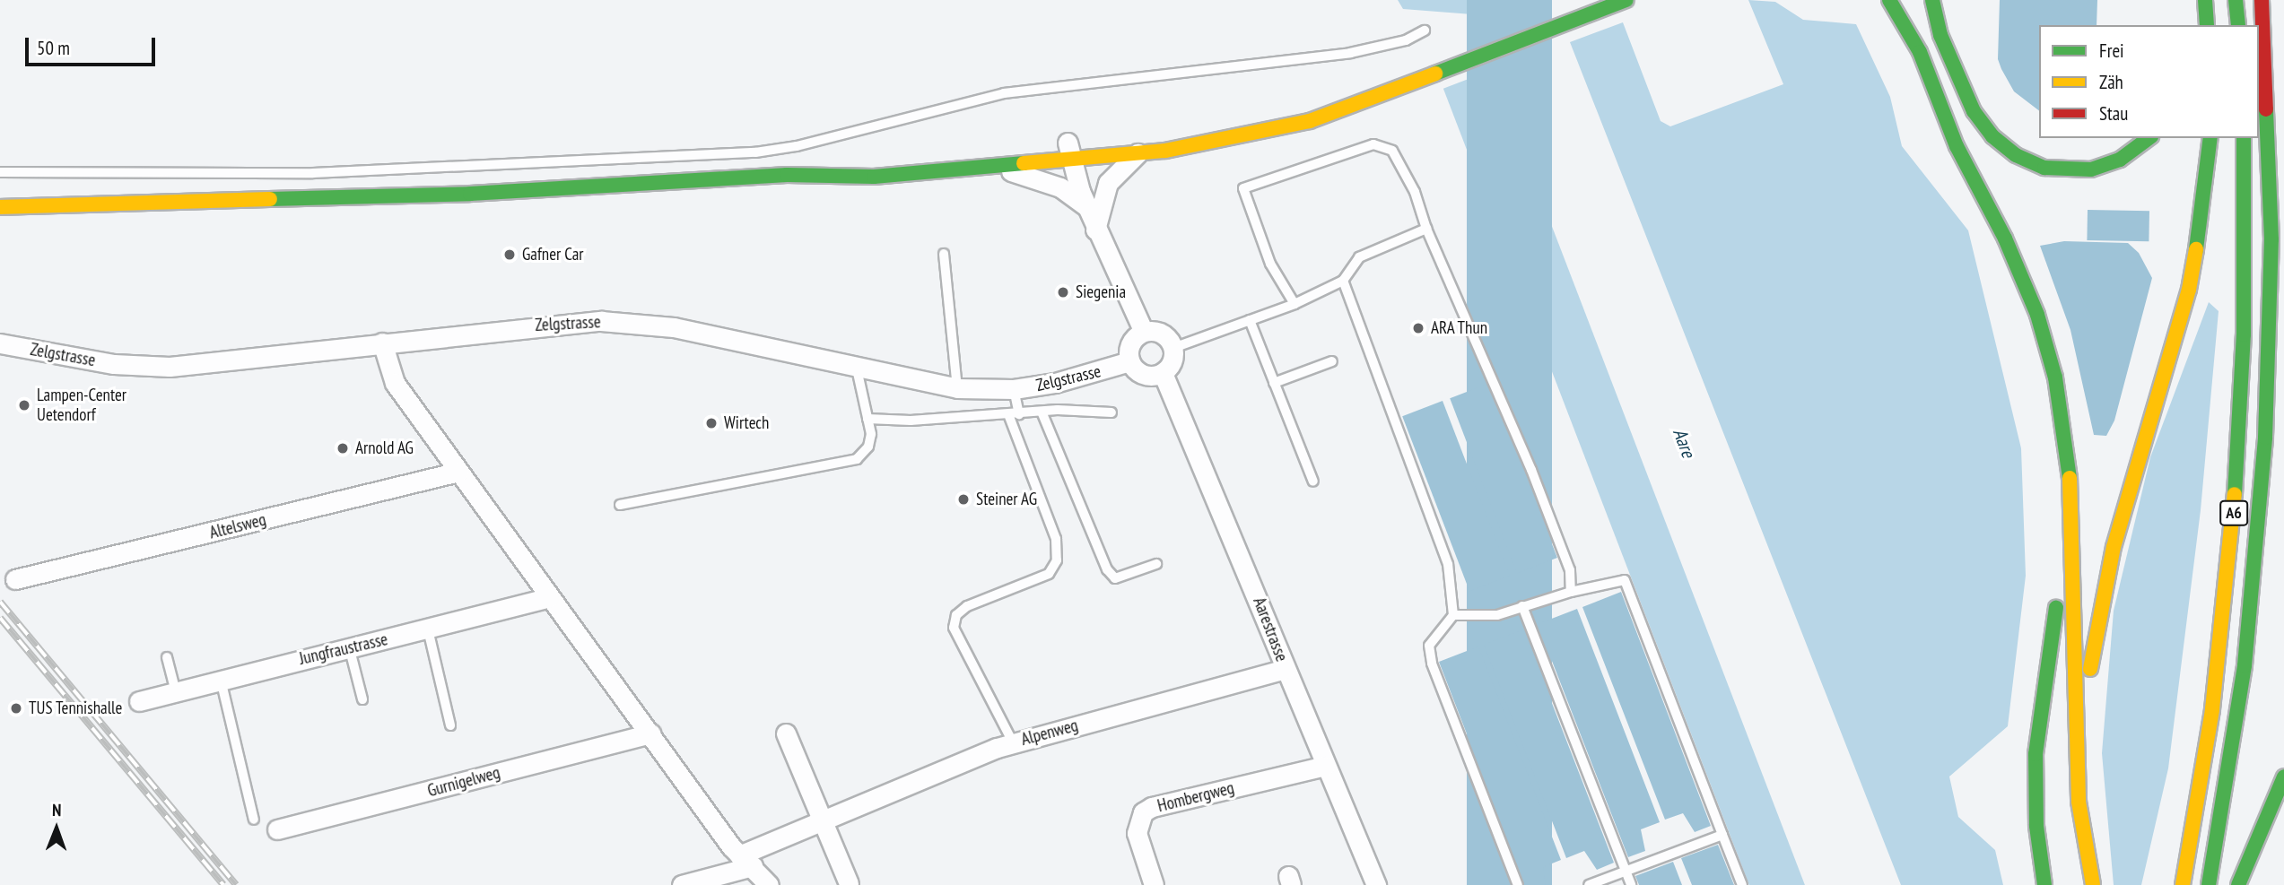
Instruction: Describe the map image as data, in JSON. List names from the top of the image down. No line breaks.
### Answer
{"streets":{"main road":["A6"],"street":["Zelgstrasse","Altelsweg","Aarestrasse","Jungfraustrasse","Alpenweg","Gurnigelweg","Hombergweg"]},"crossings":[["Zelgstrasse","Aarestrasse"],["Aarestrasse","Alpenweg"],["Aarestrasse","Hombergweg"]],"water":["Aare"],"places":["Gafner Car","Siegenia","ARA Thun","Lampen-Center Uetendorf","Wirtech","Arnold AG","Steiner AG","TUS Tennishalle"],"legend":["Frei","Zäh","Stau"],"scale_bar":"50 m","north":"top"}
